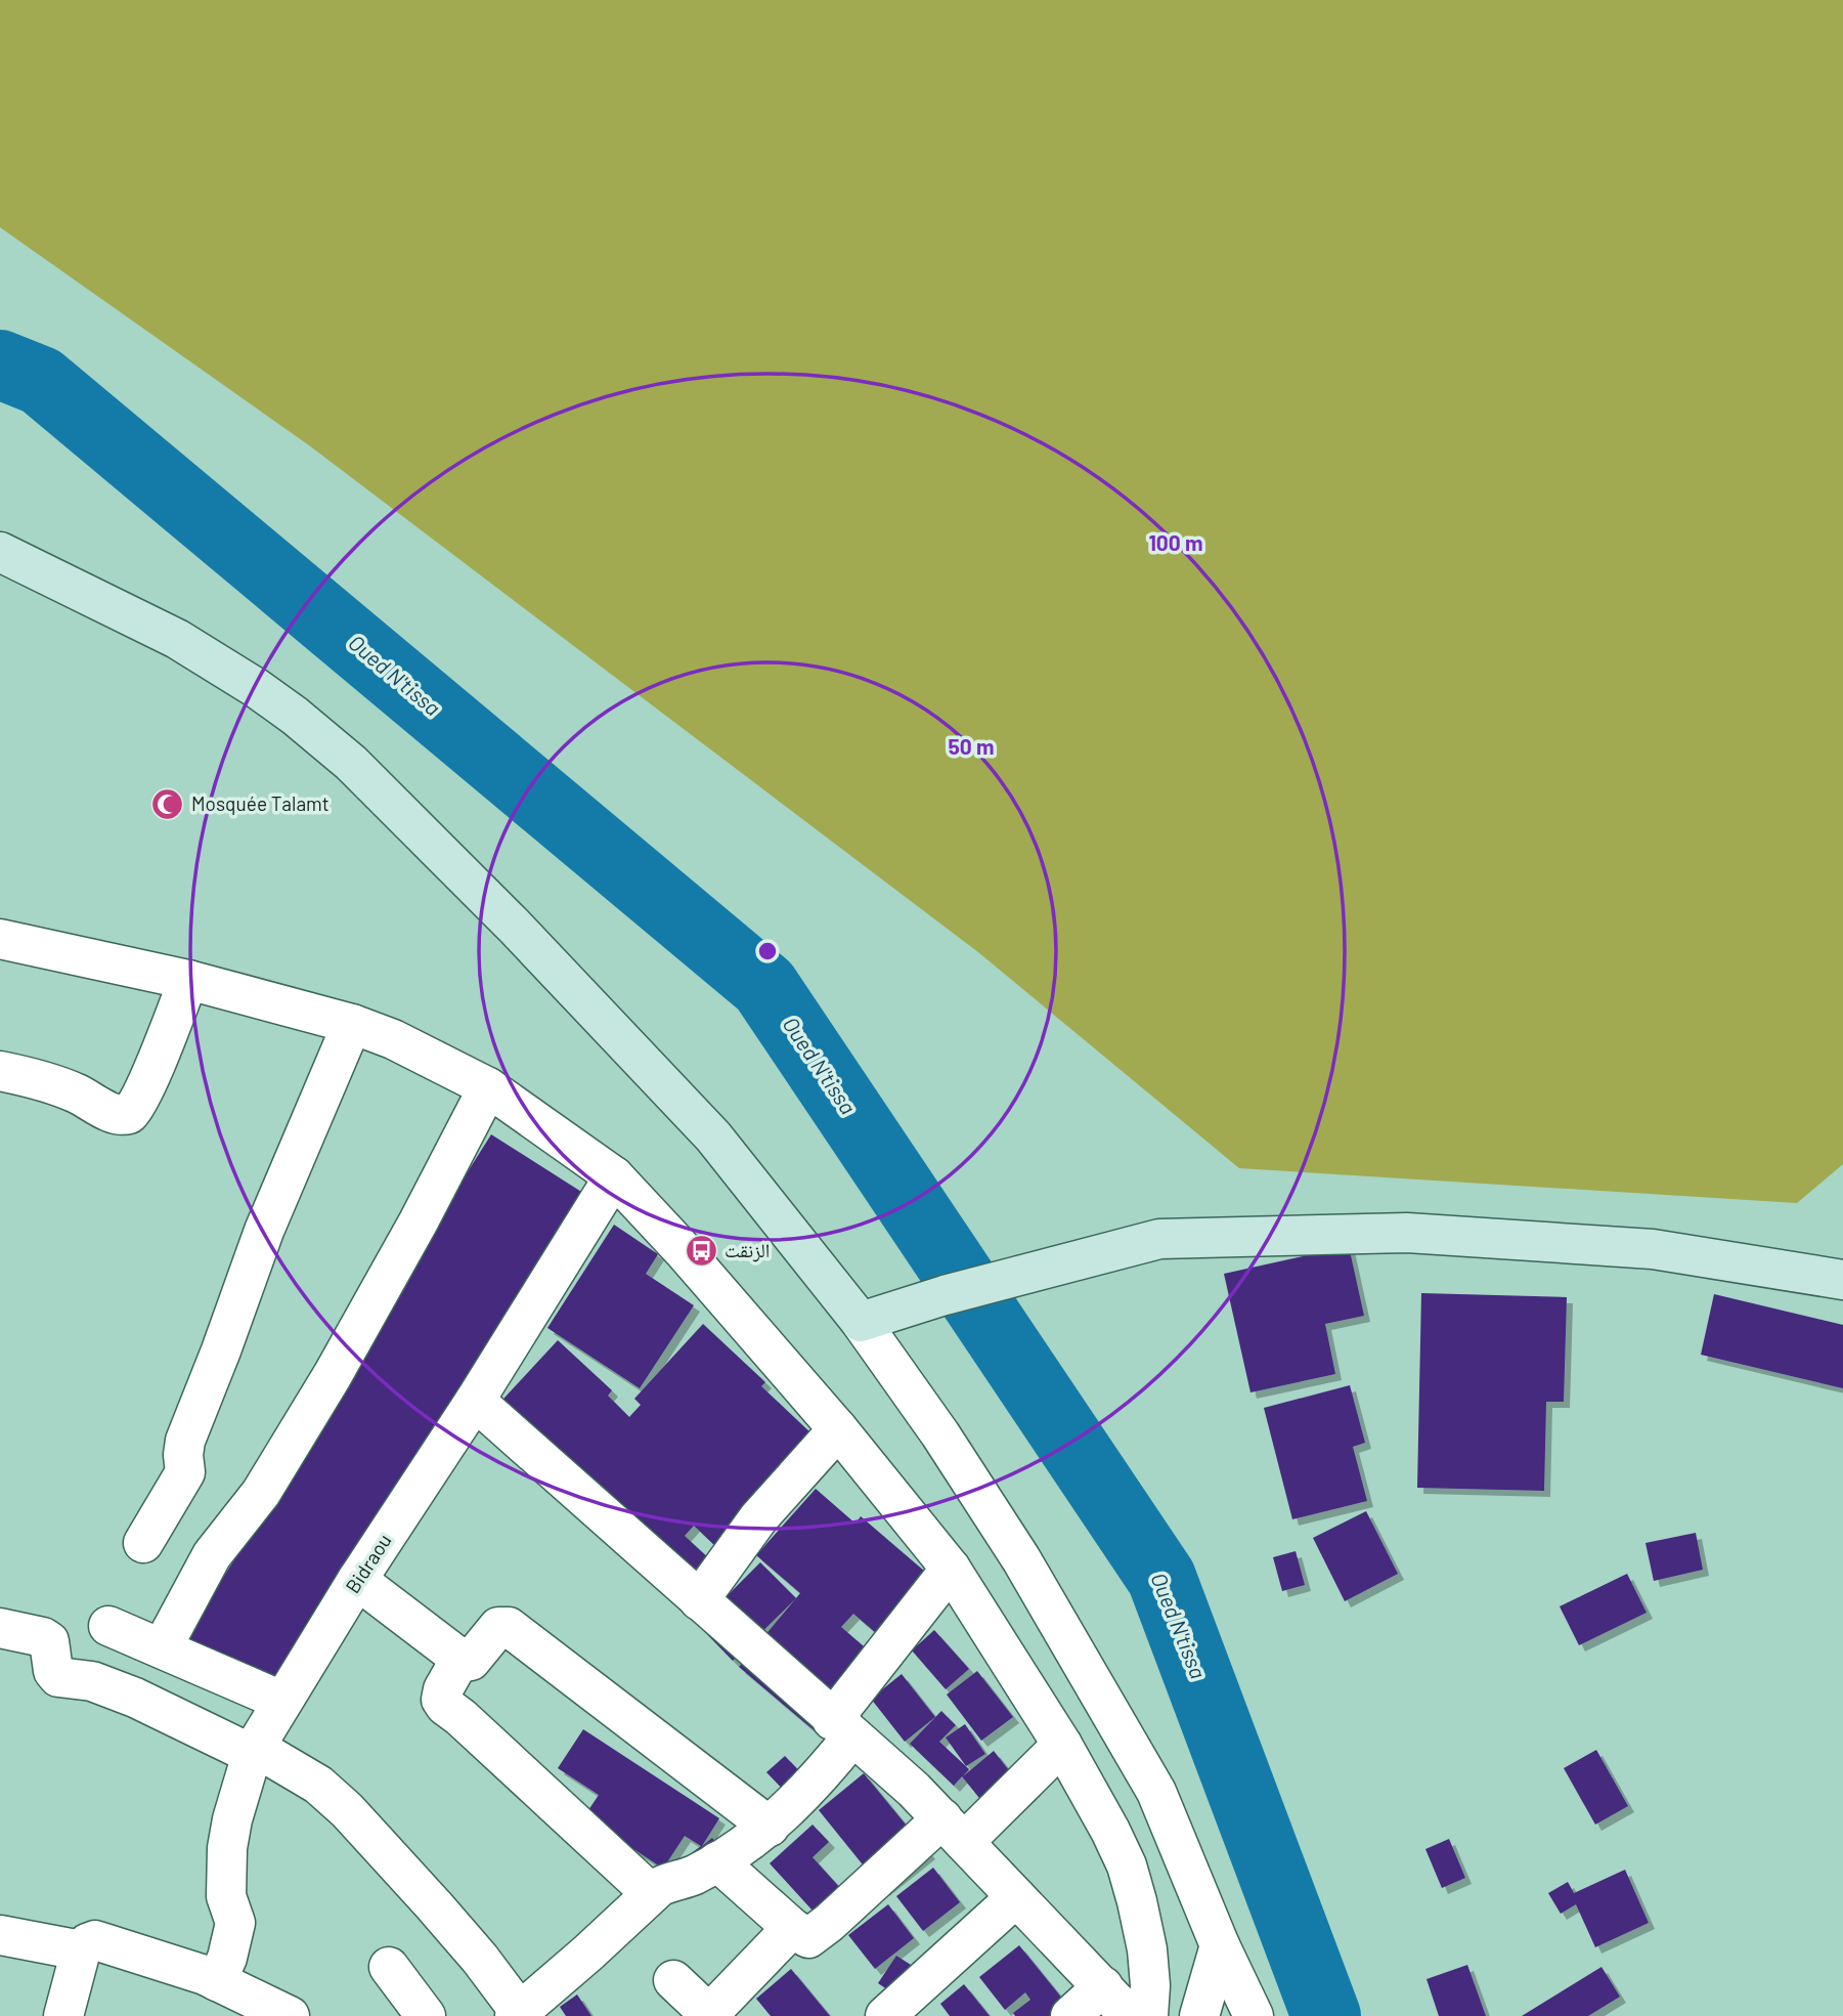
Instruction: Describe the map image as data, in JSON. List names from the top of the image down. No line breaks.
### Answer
{"streets":{"street":["Bidraou"]},"water":["Oued N'tissa"],"places":{"mosque":["Mosquée Talamt"],"bus stop":["الزنقت"]},"rings":["100 m","50 m"]}
